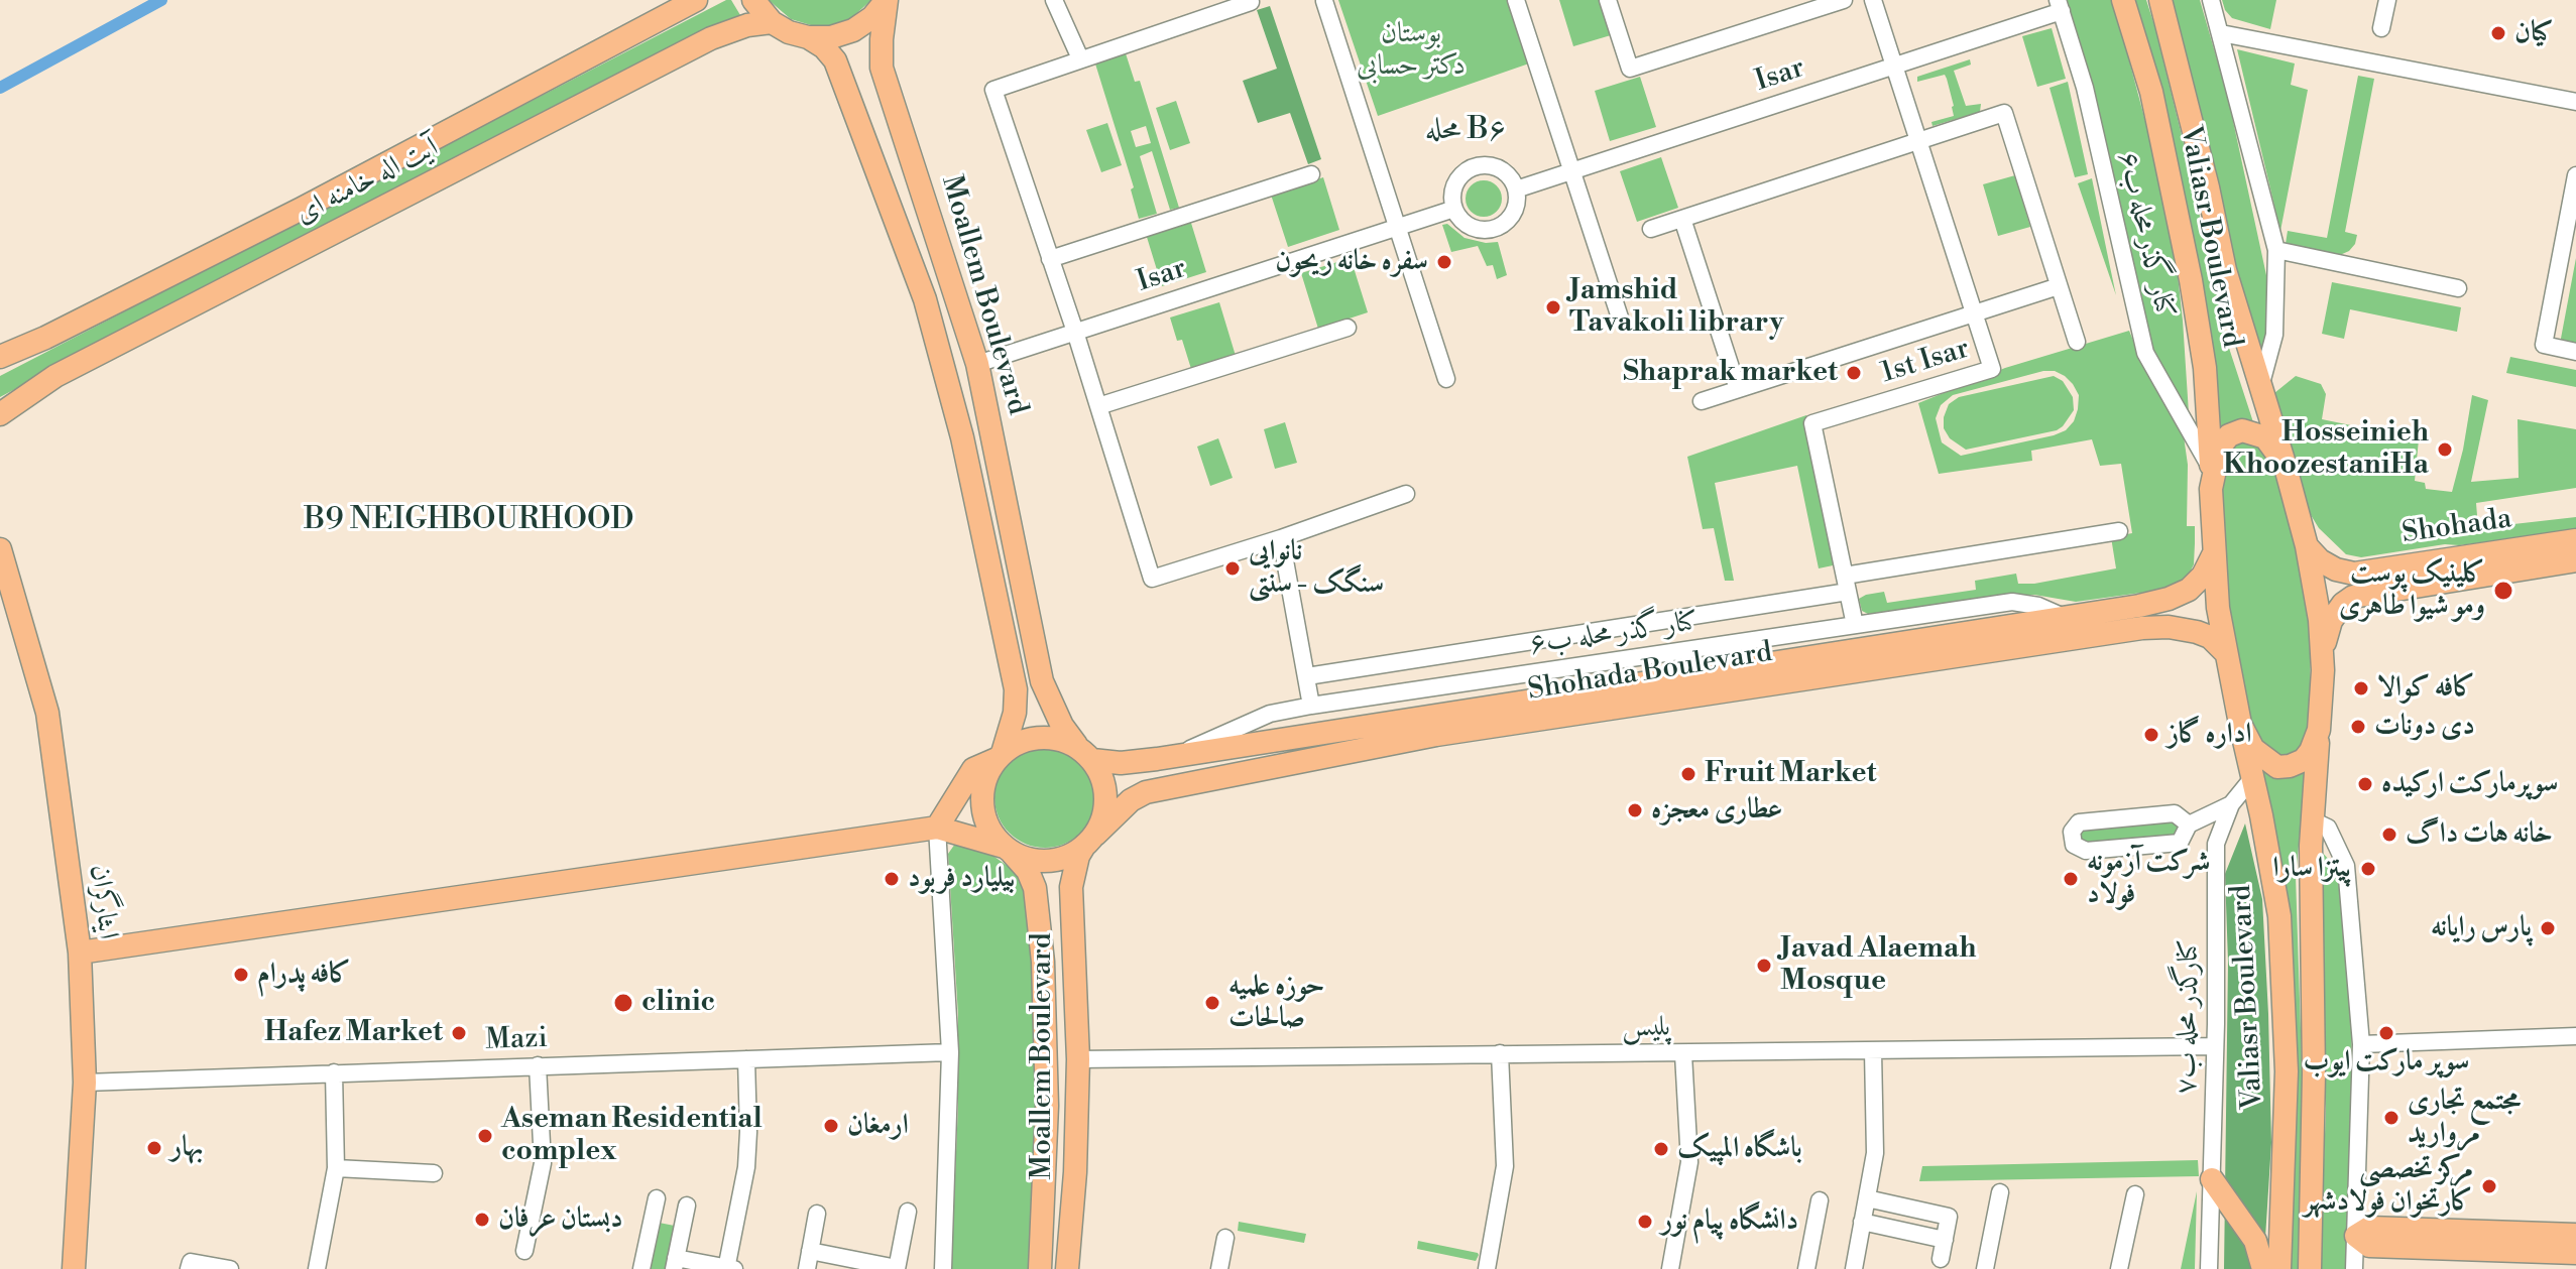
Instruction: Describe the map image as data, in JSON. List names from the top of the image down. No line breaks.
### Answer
{"streets":{"main road":["آیت اله خامنه ای","Valiasr Boulevard","Moallem Boulevard","Shohada","Shohada Boulevard","ایثارگران"],"street":["Isar","کنار گذر محله ب۶","1st Isar","کنارگذر محله ب۷","پلیس","Mazi"]},"crossings":[["Isar","کنار گذر محله ب۶"],["Isar","Moallem Boulevard"],["Isar","1st Isar"],["کنار گذر محله ب۶","Valiasr Boulevard"],["کنار گذر محله ب۶","1st Isar"],["کنار گذر محله ب۶","Shohada Boulevard"],["Valiasr Boulevard","Shohada Boulevard"],["Valiasr Boulevard","کنارگذر محله ب۷"],["Moallem Boulevard","Shohada Boulevard"],["Moallem Boulevard","پلیس"],["ایثارگران","Mazi"],["کنارگذر محله ب۷","پلیس"]],"districts":["محله B۶","B9 NEIGHBOURHOOD"],"parks":["بوستان دکتر حسابی"],"places":["کیان","سفره خانه ریحون","Jamshid Tavakoli library","Shaprak market","Hosseinieh KhoozestaniHa","نانوایی سنگک - سنتی","کلینیک پوست ومو شیوا طاهری","کافه کوالا","دی دونات","اداره گاز","Fruit Market","سوپرمارکت ارکیده","عطاری معجزه","خانه هات داگ","پیتزا سارا","بیلیارد فربود","شرکت آزمونه فولاد","پارس رایانه","Javad Alaemah Mosque","کافه پدرام","clinic","حوزه علمیه صالحات","Hafez Market","سوپر مارکت ایوب","مجتمع تجاری مروارید","ارمغان","Aseman Residential complex","بهار","باشگاه المپیک","مرکز تخصصی کارتخوان فولادشهر","دبستان عرفان","دانشگاه پیام نور"]}
